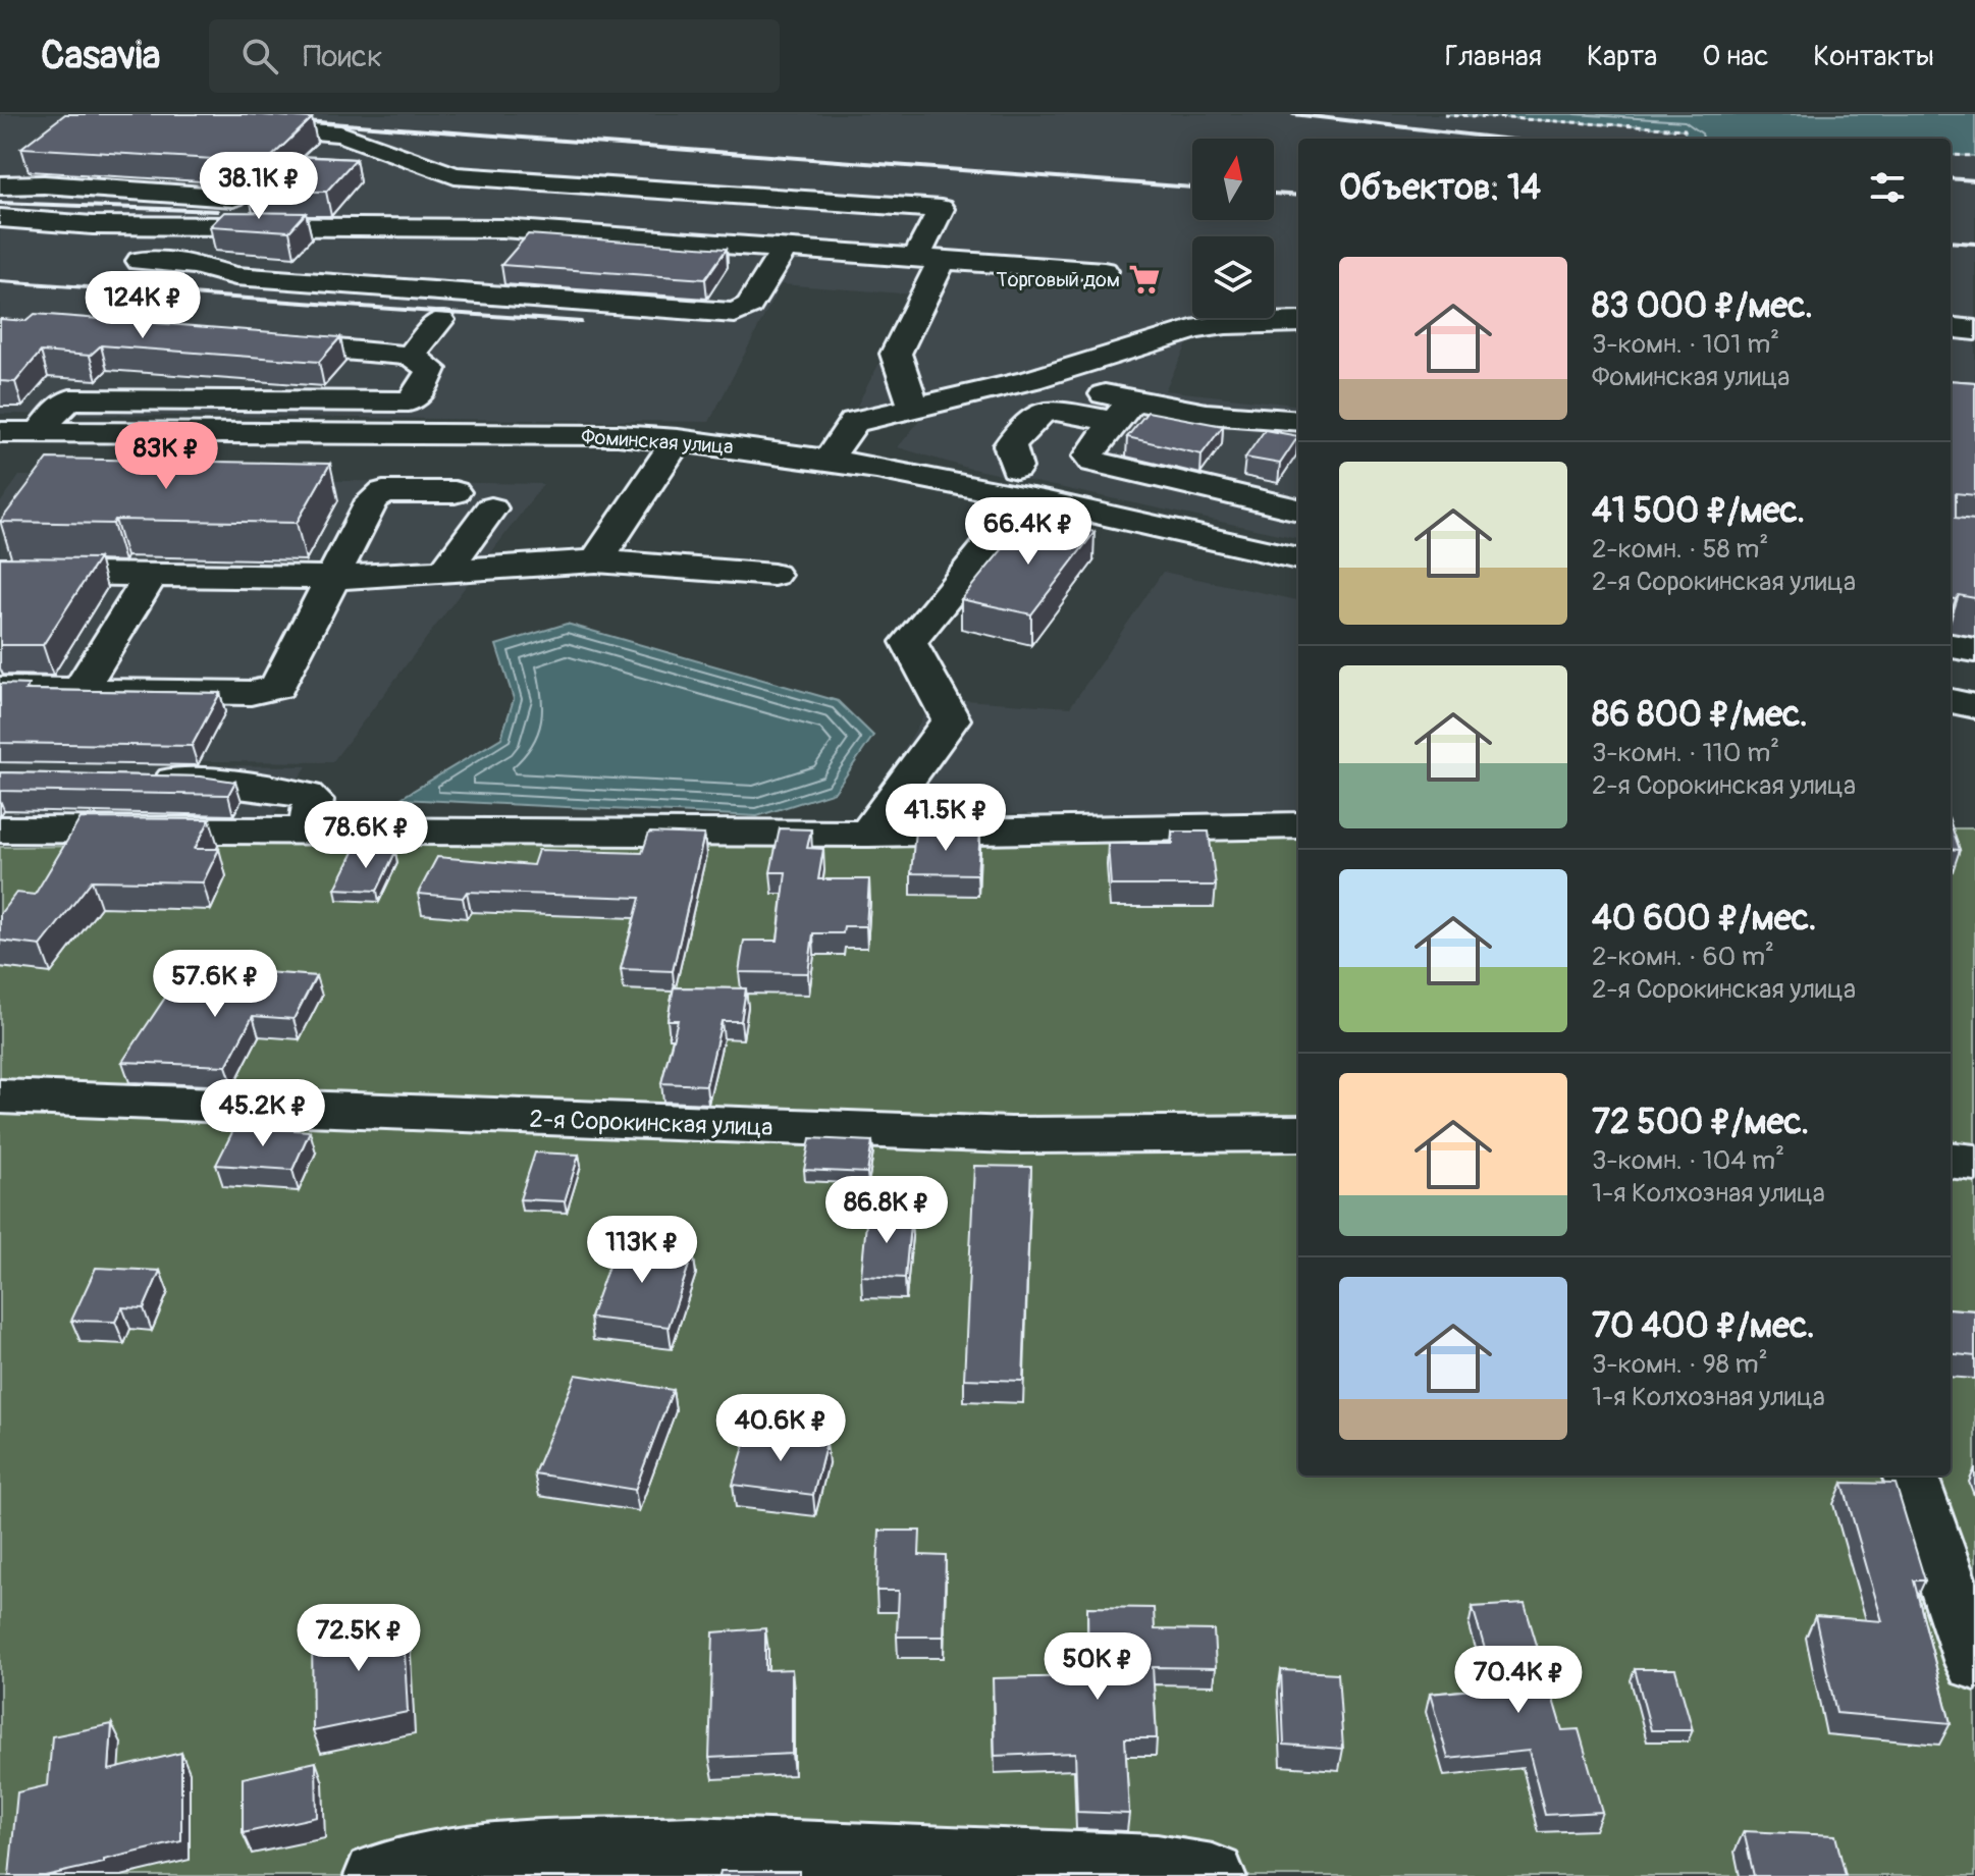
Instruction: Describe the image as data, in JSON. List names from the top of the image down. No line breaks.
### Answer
{"streets":{"street":["Фоминская улица","2-я Сорокинская улица"]},"places":{"supermarket":["Торговый дом"]},"north":"top","page":{"header":"Casavia","search":"Поиск","nav":["Главная","Карта","О нас","Контакты"],"heading":"Объектов: 14","price":["38.1K ₽","124K ₽","83K ₽","66.4K ₽","41.5K ₽","78.6K ₽","57.6K ₽","45.2K ₽","86.8K ₽","113K ₽","40.6K ₽","72.5K ₽","50K ₽","70.4K ₽"],"list":[{"name":"83 000 ₽/мес.","note":"3-комн. · 101 m² · Фоминская улица"},{"name":"41 500 ₽/мес.","note":"2-комн. · 58 m² · 2-я Сорокинская улица"},{"name":"86 800 ₽/мес.","note":"3-комн. · 110 m² · 2-я Сорокинская улица"},{"name":"40 600 ₽/мес.","note":"2-комн. · 60 m² · 2-я Сорокинская улица"},{"name":"72 500 ₽/мес.","note":"3-комн. · 104 m² · 1-я Колхозная улица"},{"name":"70 400 ₽/мес.","note":"3-комн. · 98 m² · 1-я Колхозная улица"}]}}
